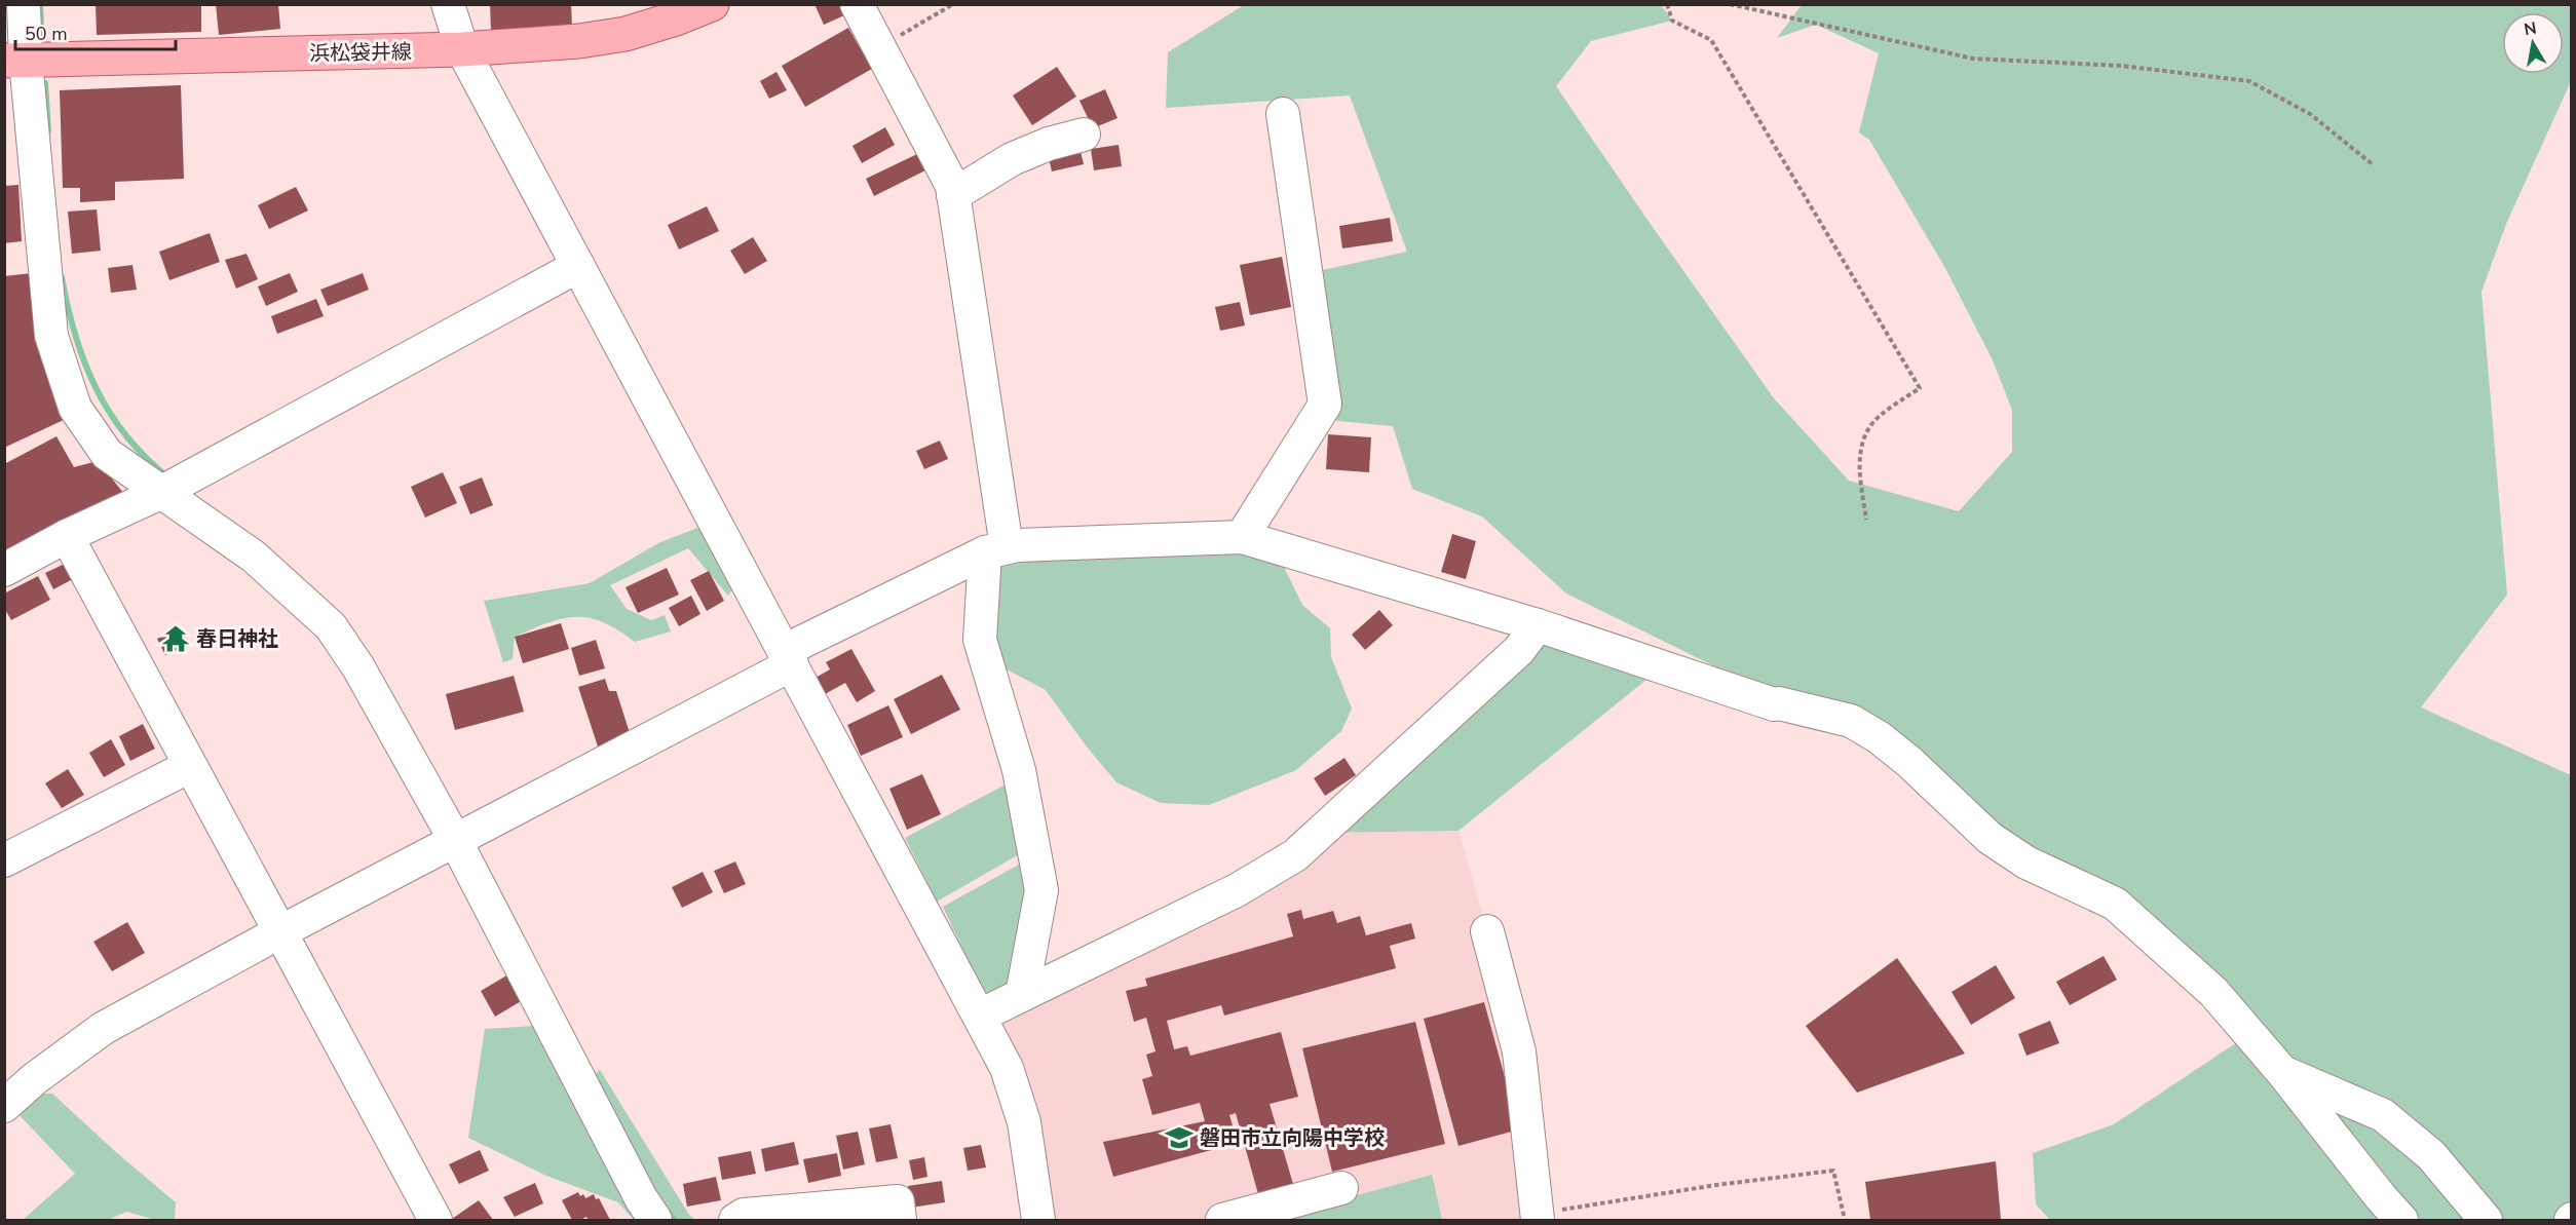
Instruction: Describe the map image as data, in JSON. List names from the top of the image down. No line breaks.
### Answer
{"streets":{"main road":["浜松袋井線"]},"places":{"temple":["春日神社"],"school or university":["磐田市立向陽中学校"]},"scale_bar":"50 m","north":"top"}
